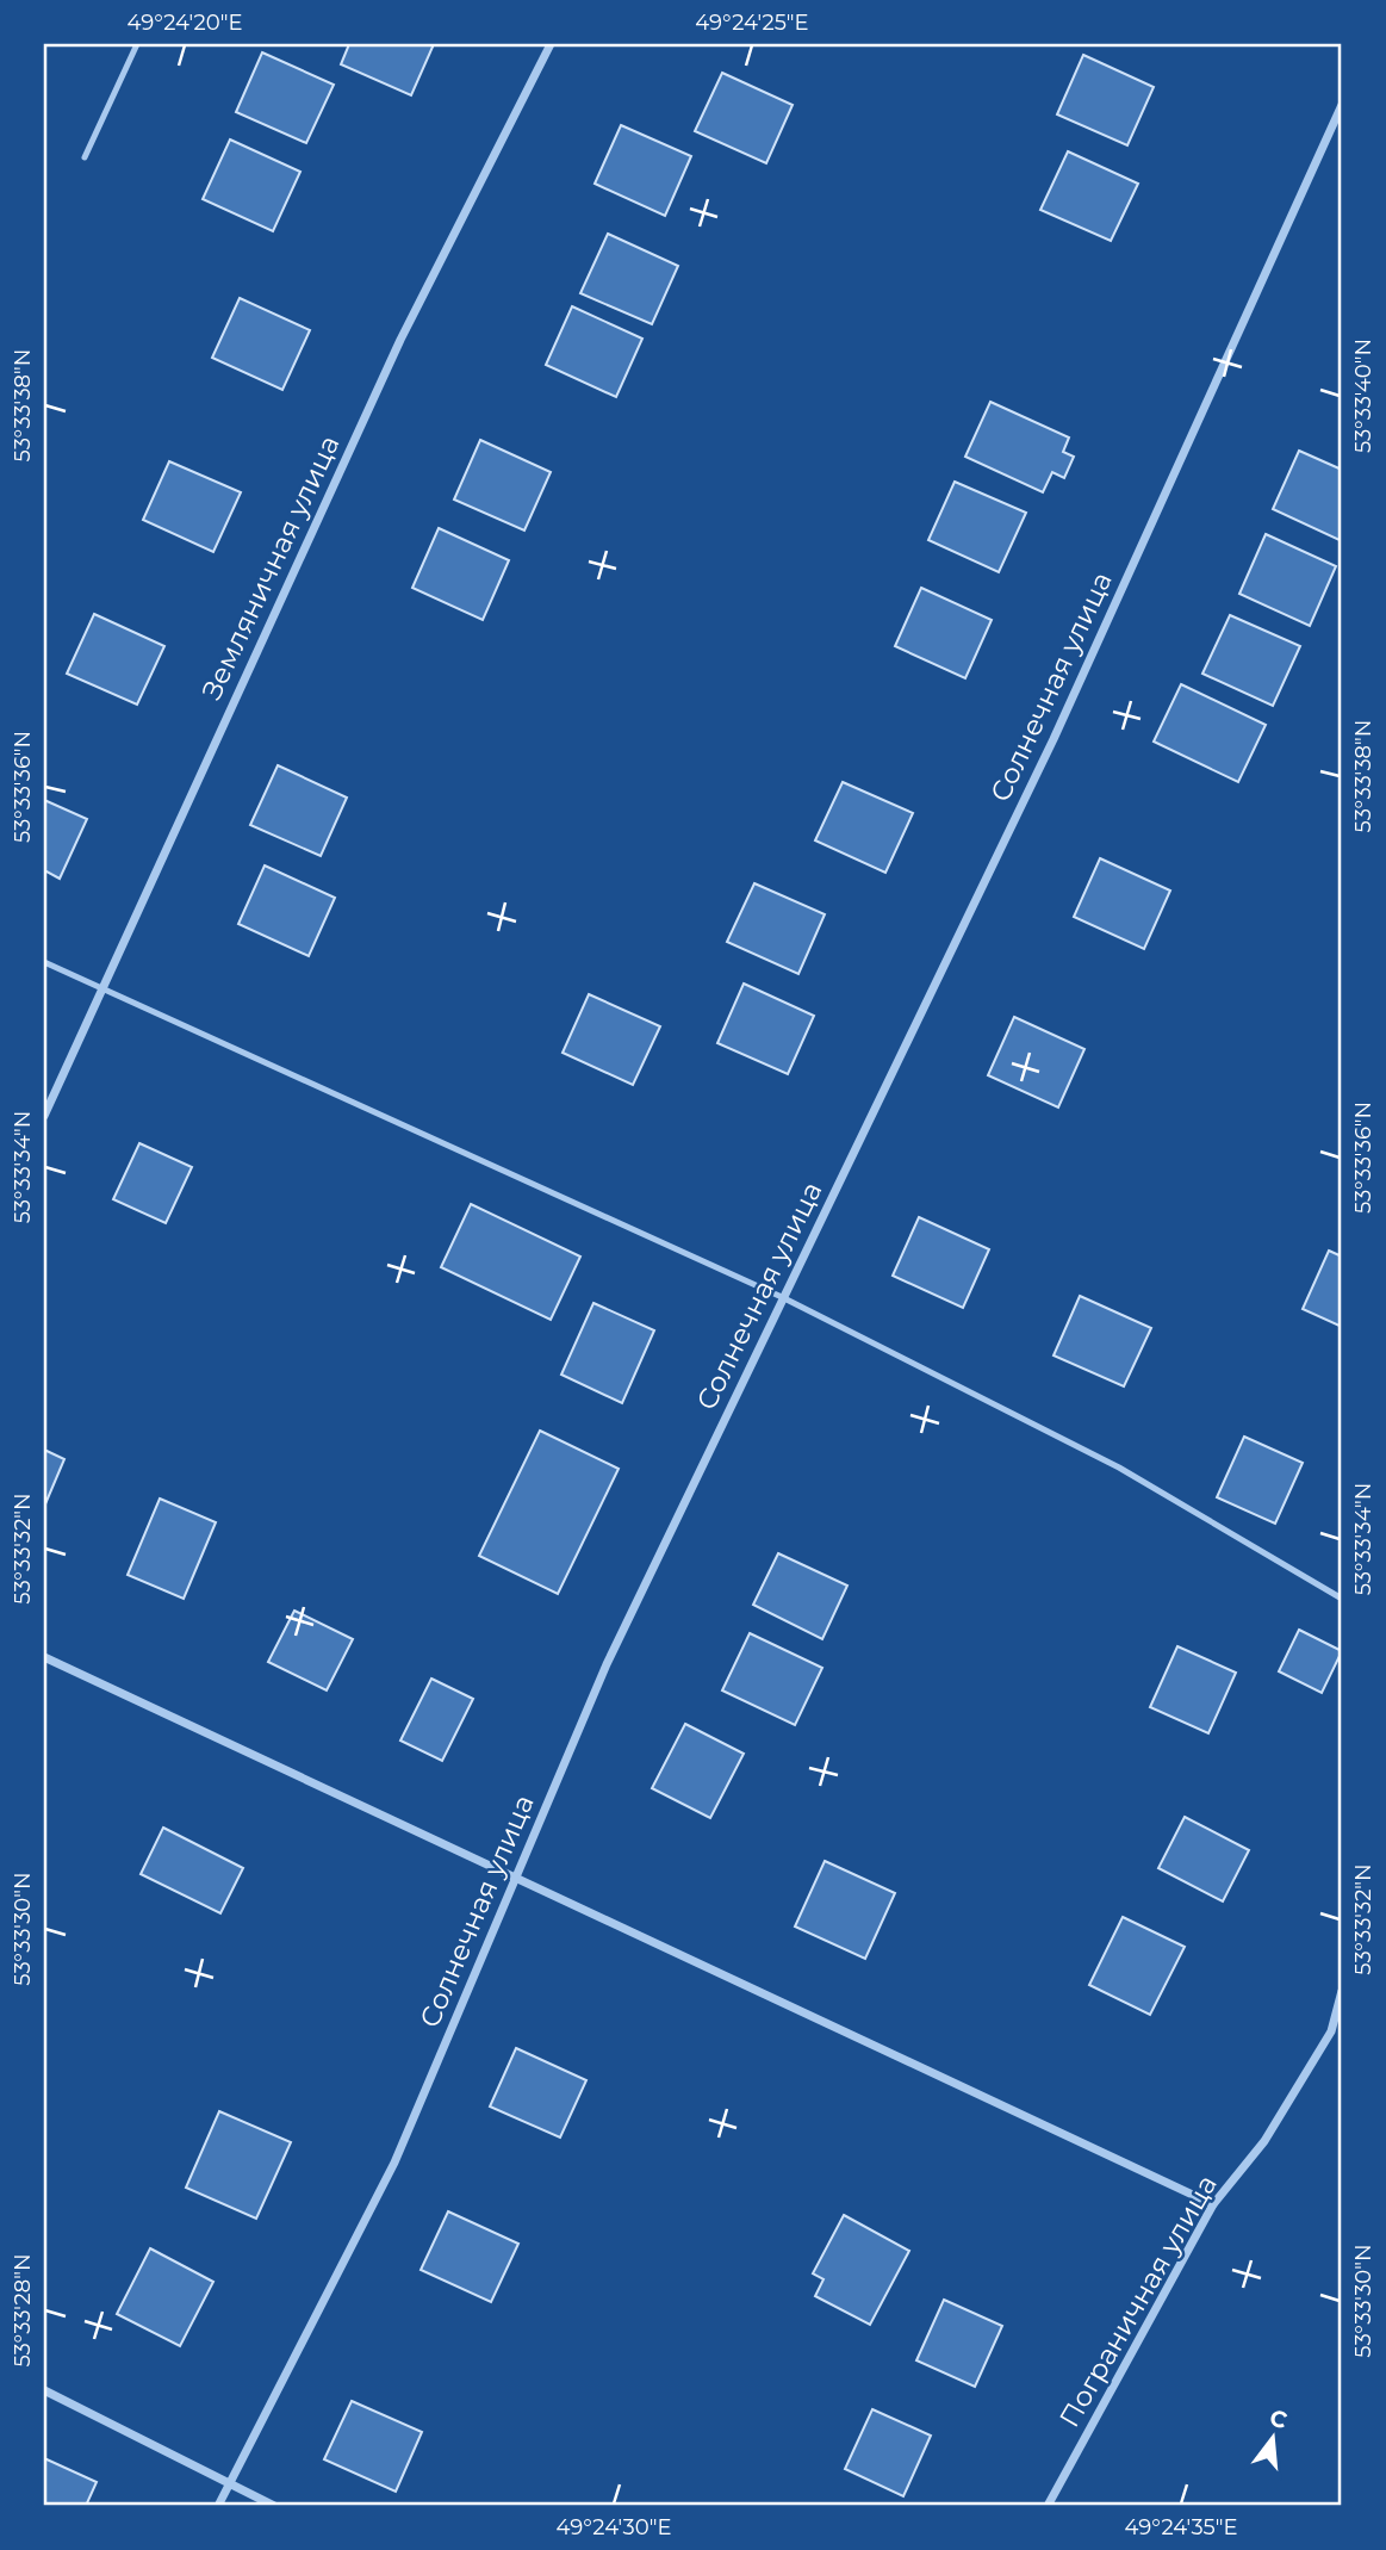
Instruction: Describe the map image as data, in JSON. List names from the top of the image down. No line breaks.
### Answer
{"streets":{"street":["Земляничная улица","Солнечная улица","Пограничная улица"]},"north":"top","coordinates":["49°24'20\"E","49°24'25\"E","53°33'40\"N","53°33'38\"N","53°33'36\"N","53°33'34\"N","53°33'32\"N","53°33'30\"N","53°33'28\"N","49°24'30\"E","49°24'35\"E"]}
